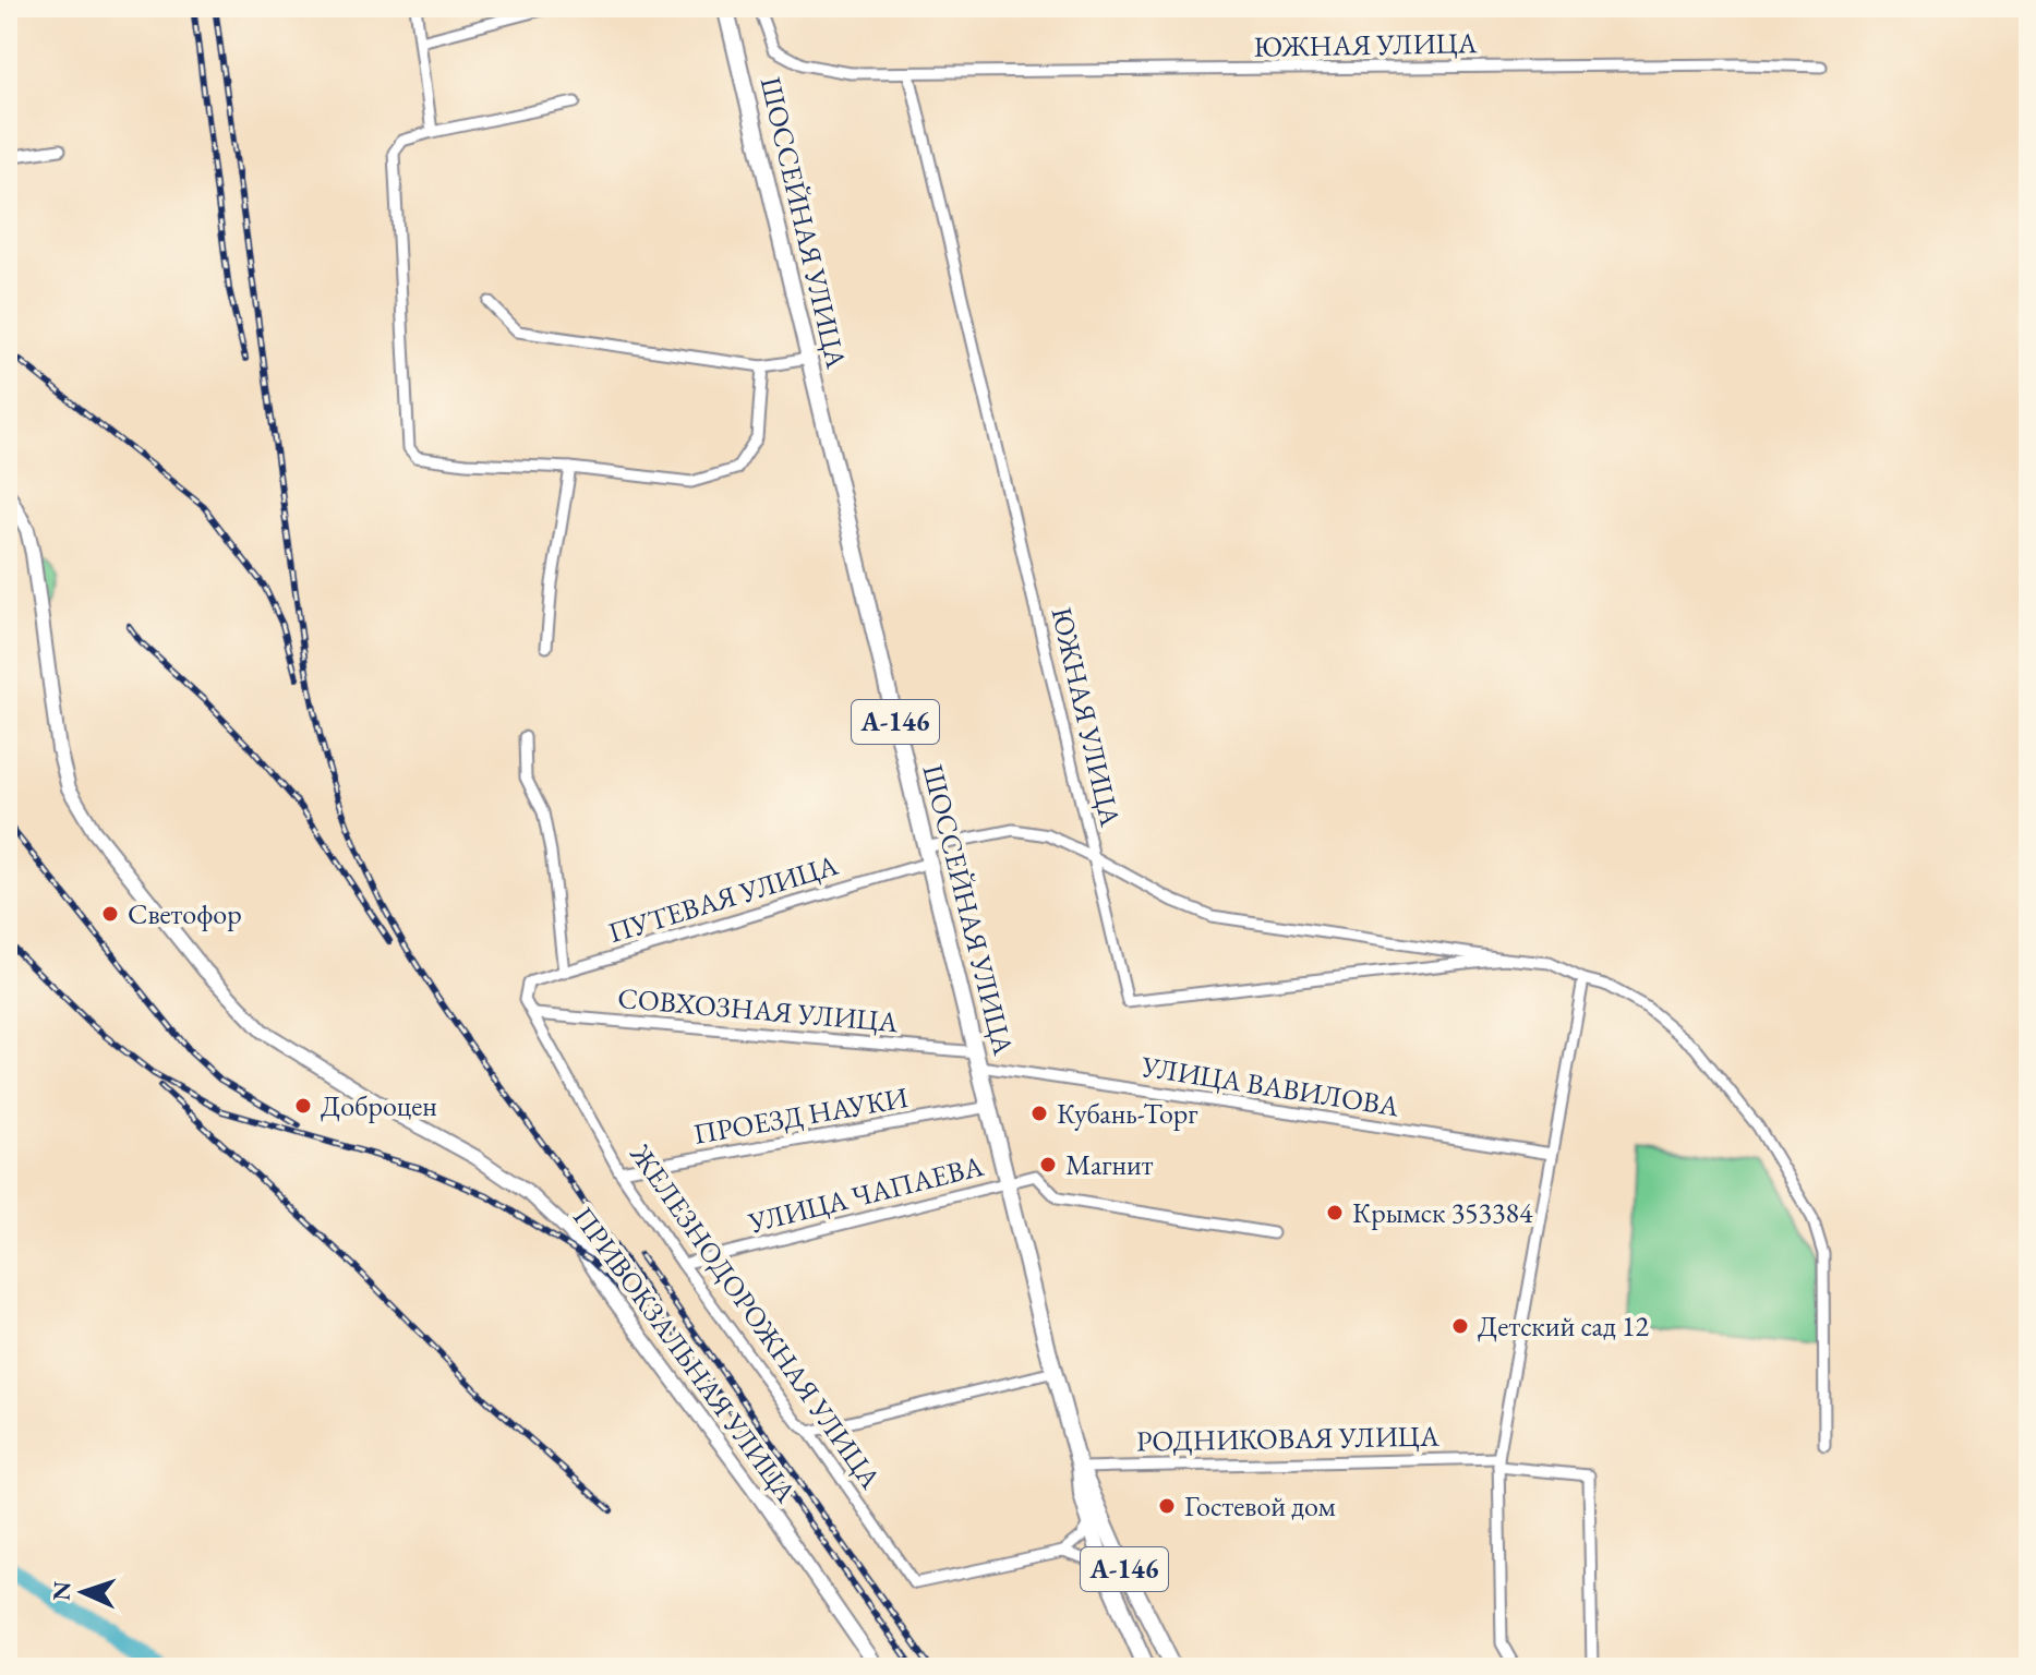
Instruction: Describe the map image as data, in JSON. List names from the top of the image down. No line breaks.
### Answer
{"streets":{"highway":["ШОССЕЙНАЯ УЛИЦА","А-146"],"main road":["ПРИВОКЗАЛЬНАЯ УЛИЦА"],"street":["ЮЖНАЯ УЛИЦА","ПУТЕВАЯ УЛИЦА","СОВХОЗНАЯ УЛИЦА","УЛИЦА ВАВИЛОВА","ПРОЕЗД НАУКИ","УЛИЦА ЧАПАЕВА","ЖЕЛЕЗНОДОРОЖНАЯ УЛИЦА","РОДНИКОВАЯ УЛИЦА"]},"crossings":[["ЮЖНАЯ УЛИЦА","ПУТЕВАЯ УЛИЦА"],["ШОССЕЙНАЯ УЛИЦА","А-146"],["ШОССЕЙНАЯ УЛИЦА","ПУТЕВАЯ УЛИЦА"],["ШОССЕЙНАЯ УЛИЦА","СОВХОЗНАЯ УЛИЦА"],["ШОССЕЙНАЯ УЛИЦА","УЛИЦА ВАВИЛОВА"],["ШОССЕЙНАЯ УЛИЦА","ПРОЕЗД НАУКИ"],["ШОССЕЙНАЯ УЛИЦА","УЛИЦА ЧАПАЕВА"],["ШОССЕЙНАЯ УЛИЦА","РОДНИКОВАЯ УЛИЦА"],["А-146","РОДНИКОВАЯ УЛИЦА"],["ПУТЕВАЯ УЛИЦА","ЖЕЛЕЗНОДОРОЖНАЯ УЛИЦА"],["СОВХОЗНАЯ УЛИЦА","УЛИЦА ВАВИЛОВА"],["СОВХОЗНАЯ УЛИЦА","ЖЕЛЕЗНОДОРОЖНАЯ УЛИЦА"],["ПРОЕЗД НАУКИ","ЖЕЛЕЗНОДОРОЖНАЯ УЛИЦА"],["УЛИЦА ЧАПАЕВА","ЖЕЛЕЗНОДОРОЖНАЯ УЛИЦА"]],"places":["Светофор","Доброцен","Кубань-Торг","Магнит","Крымск 353384","Детский сад 12","Гостевой дом"],"north":"left"}
